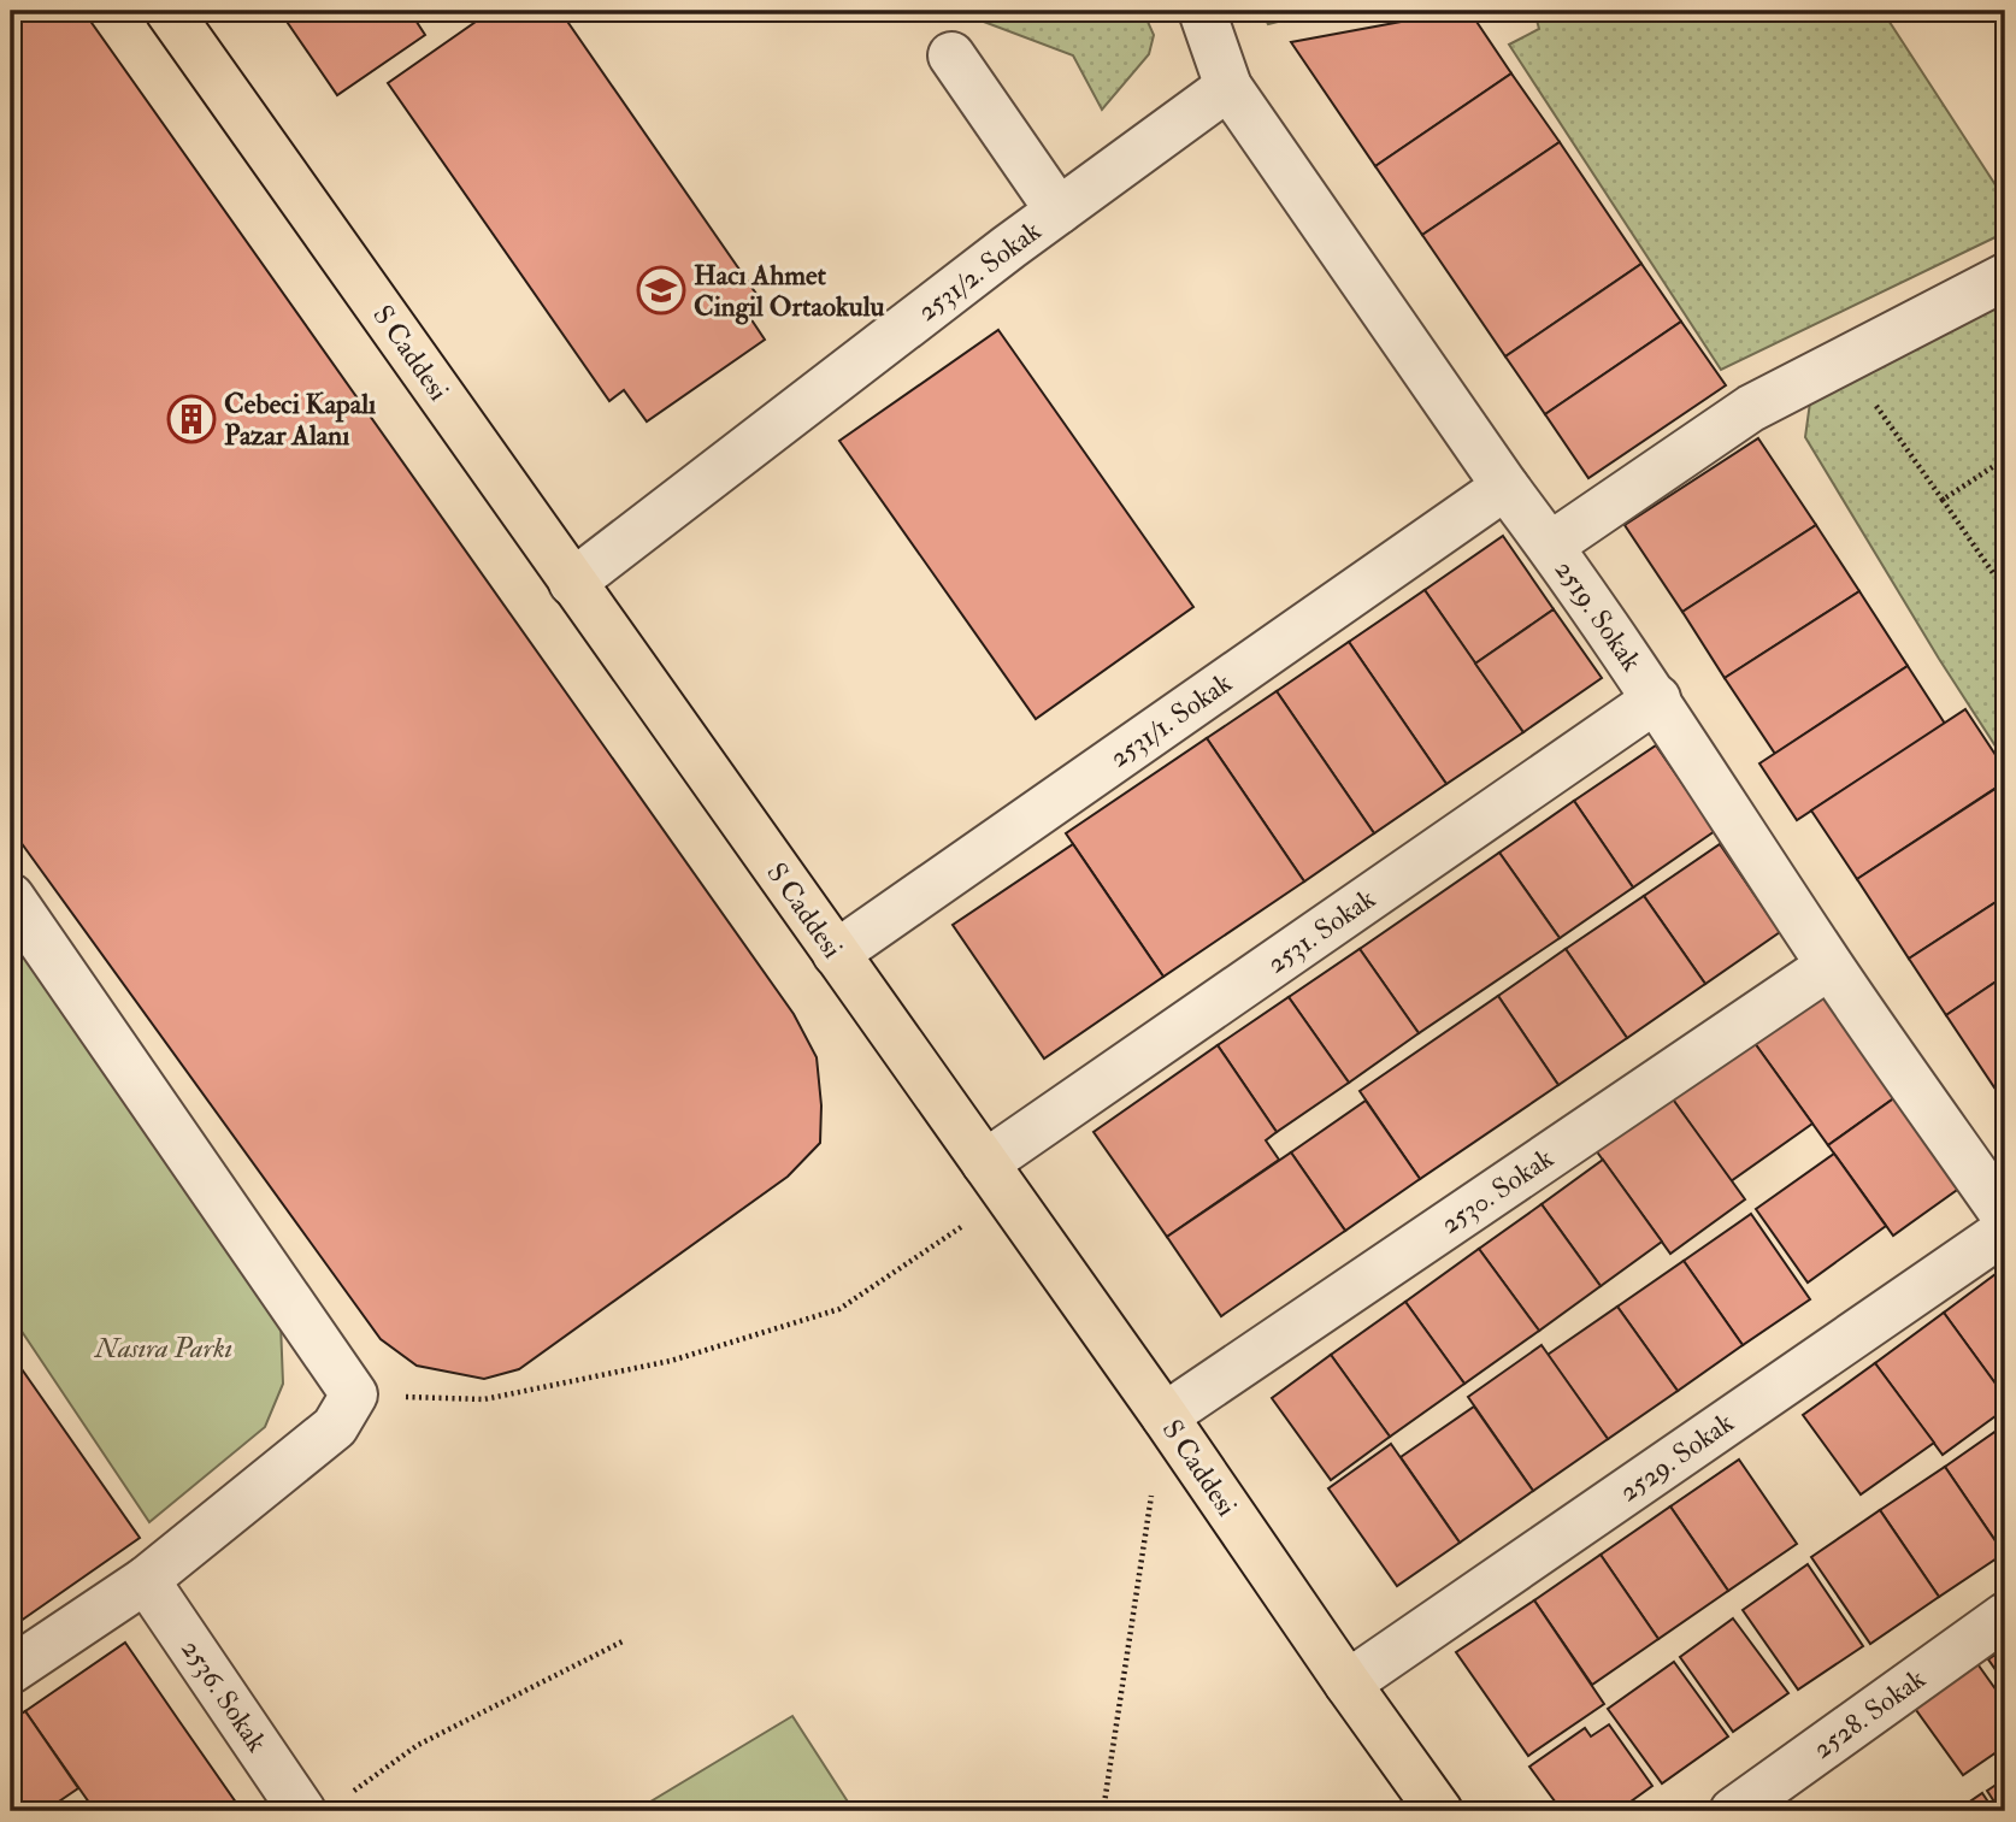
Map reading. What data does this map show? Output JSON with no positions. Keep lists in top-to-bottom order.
{
  "streets": {
    "main road": ["S Caddesi"],
    "street": [
      "2531/2. Sokak",
      "2519. Sokak",
      "2531/1. Sokak",
      "2531. Sokak",
      "2530. Sokak",
      "2529. Sokak",
      "2536. Sokak",
      "2528. Sokak"
    ]
  },
  "crossings": [
    ["2531/2. Sokak", "S Caddesi"],
    ["2531/2. Sokak", "2519. Sokak"],
    ["S Caddesi", "2531/1. Sokak"],
    ["S Caddesi", "2531. Sokak"],
    ["S Caddesi", "2530. Sokak"],
    ["S Caddesi", "2529. Sokak"],
    ["2519. Sokak", "2531/1. Sokak"],
    ["2519. Sokak", "2531. Sokak"],
    ["2519. Sokak", "2530. Sokak"]
  ],
  "parks": ["Nasıra Parkı"],
  "places": {
    "school or university": ["Hacı Ahmet Cingil Ortaokulu"],
    "building": ["Cebeci Kapalı Pazar Alanı"]
  }
}
